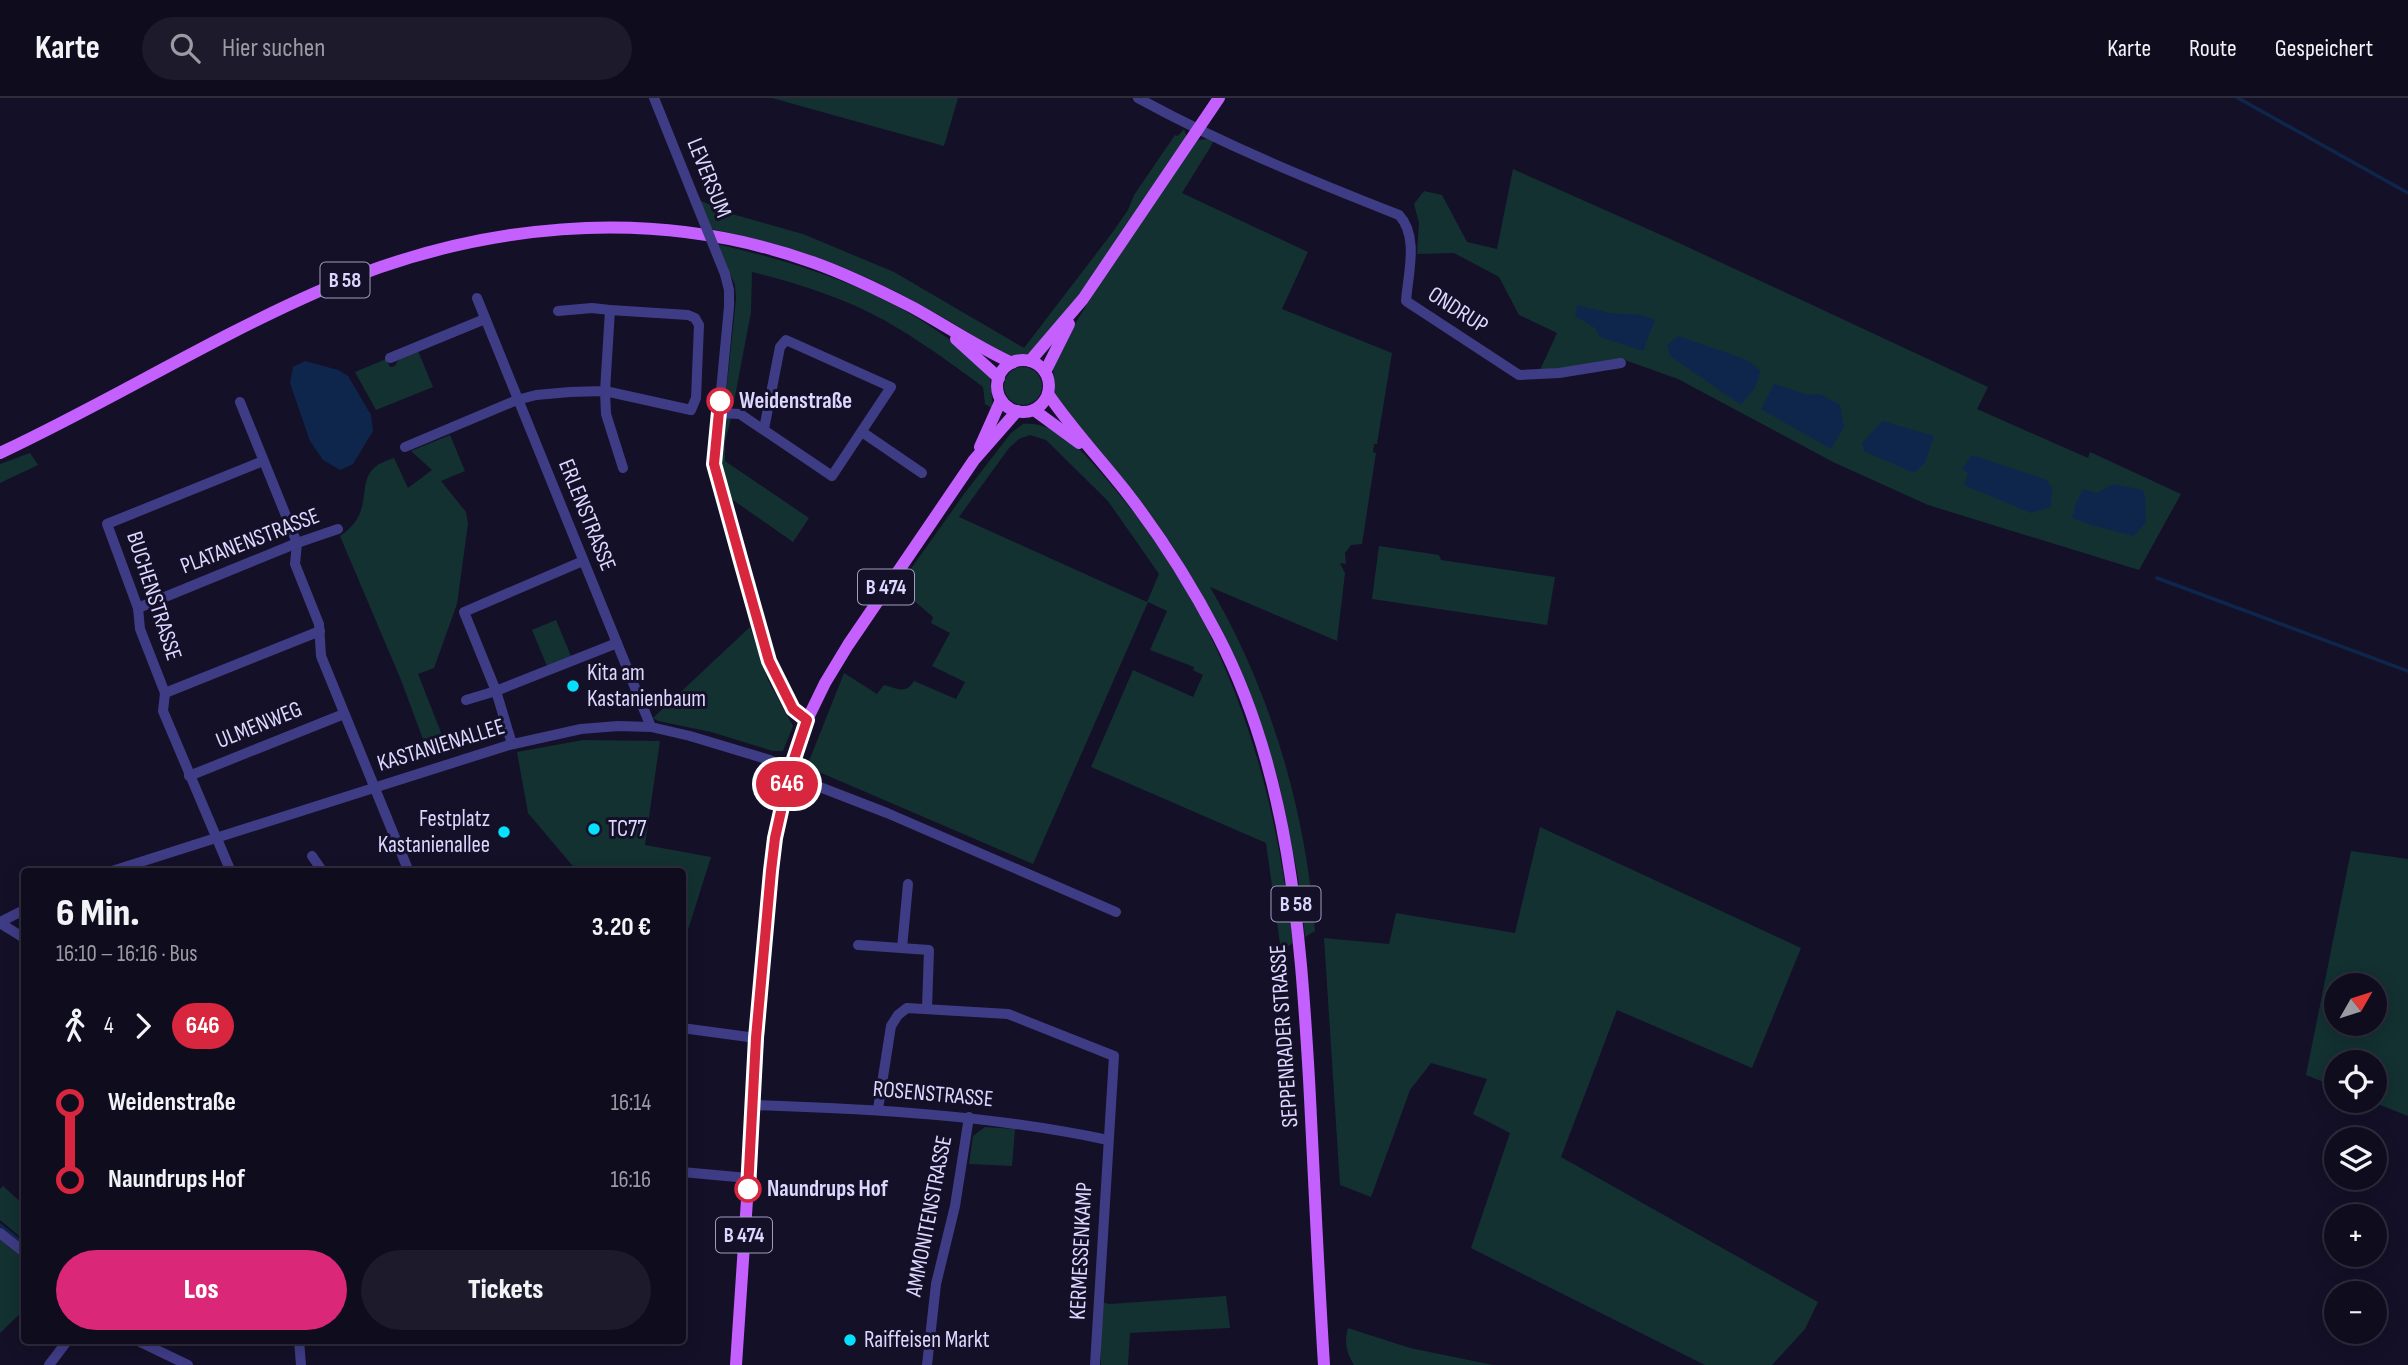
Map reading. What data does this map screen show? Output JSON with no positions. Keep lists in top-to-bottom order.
{
  "streets": {
    "main road": ["B 58", "B 474", "SEPPENRADER STRASSE"],
    "street": [
      "LEVERSUM",
      "ONDRUP",
      "ERLENSTRASSE",
      "PLATANENSTRASSE",
      "BUCHENSTRASSE",
      "ULMENWEG",
      "KASTANIENALLEE",
      "ROSENSTRASSE",
      "AMMONITENSTRASSE",
      "KERMESSENKAMP"
    ]
  },
  "crossings": [
    ["LEVERSUM", "B 474"],
    ["B 58", "B 474"],
    ["B 58", "SEPPENRADER STRASSE"],
    ["ERLENSTRASSE", "KASTANIENALLEE"],
    ["PLATANENSTRASSE", "BUCHENSTRASSE"],
    ["B 474", "KASTANIENALLEE"],
    ["B 474", "SEPPENRADER STRASSE"],
    ["B 474", "ROSENSTRASSE"],
    ["BUCHENSTRASSE", "ULMENWEG"],
    ["BUCHENSTRASSE", "KASTANIENALLEE"],
    ["ROSENSTRASSE", "AMMONITENSTRASSE"],
    ["ROSENSTRASSE", "KERMESSENKAMP"]
  ],
  "places": [
    "Weidenstraße",
    "Kita am Kastanienbaum",
    "TC77",
    "Festplatz Kastanienallee",
    "Naundrups Hof",
    "Raiffeisen Markt"
  ],
  "lines": ["bus line 646"],
  "north": "top right",
  "page": {
    "header": "Karte",
    "search": "Hier suchen",
    "nav": ["Karte", "Route", "Gespeichert"],
    "on_map": "646",
    "heading": ["6 Min.", "16:10 – 16:16 · Bus", "3.20 €"],
    "map_buttons": ["+", "−"],
    "legs": ["4", "646"],
    "list": [
      {
        "name": "Weidenstraße",
        "value": "16:14"
      },
      {
        "name": "Naundrups Hof",
        "value": "16:16"
      }
    ],
    "buttons": ["Los", "Tickets"]
  }
}
